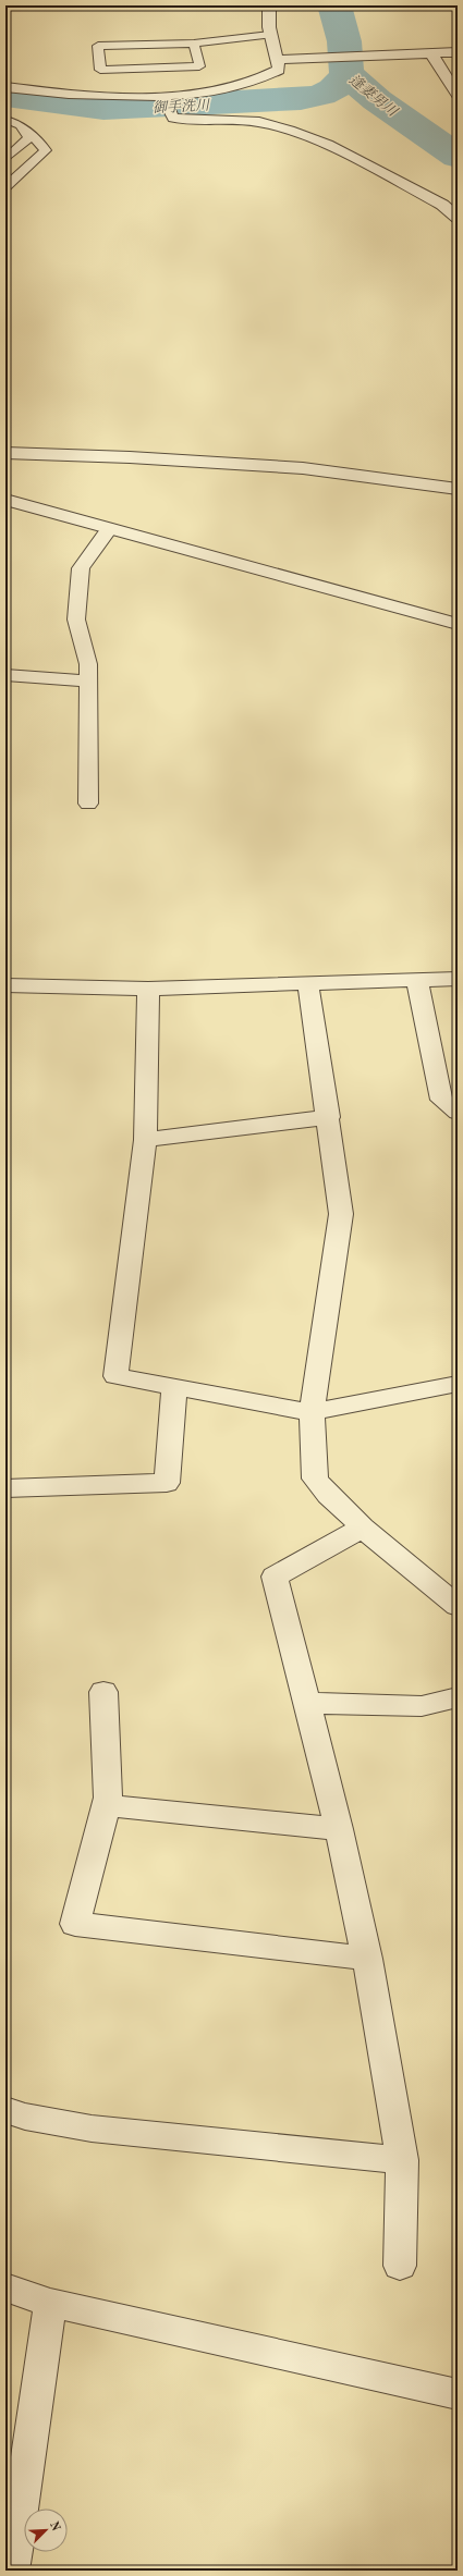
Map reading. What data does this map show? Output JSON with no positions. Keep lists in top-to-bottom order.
{
  "water": ["逢妻男川", "御手洗川"],
  "north": "top right"
}
